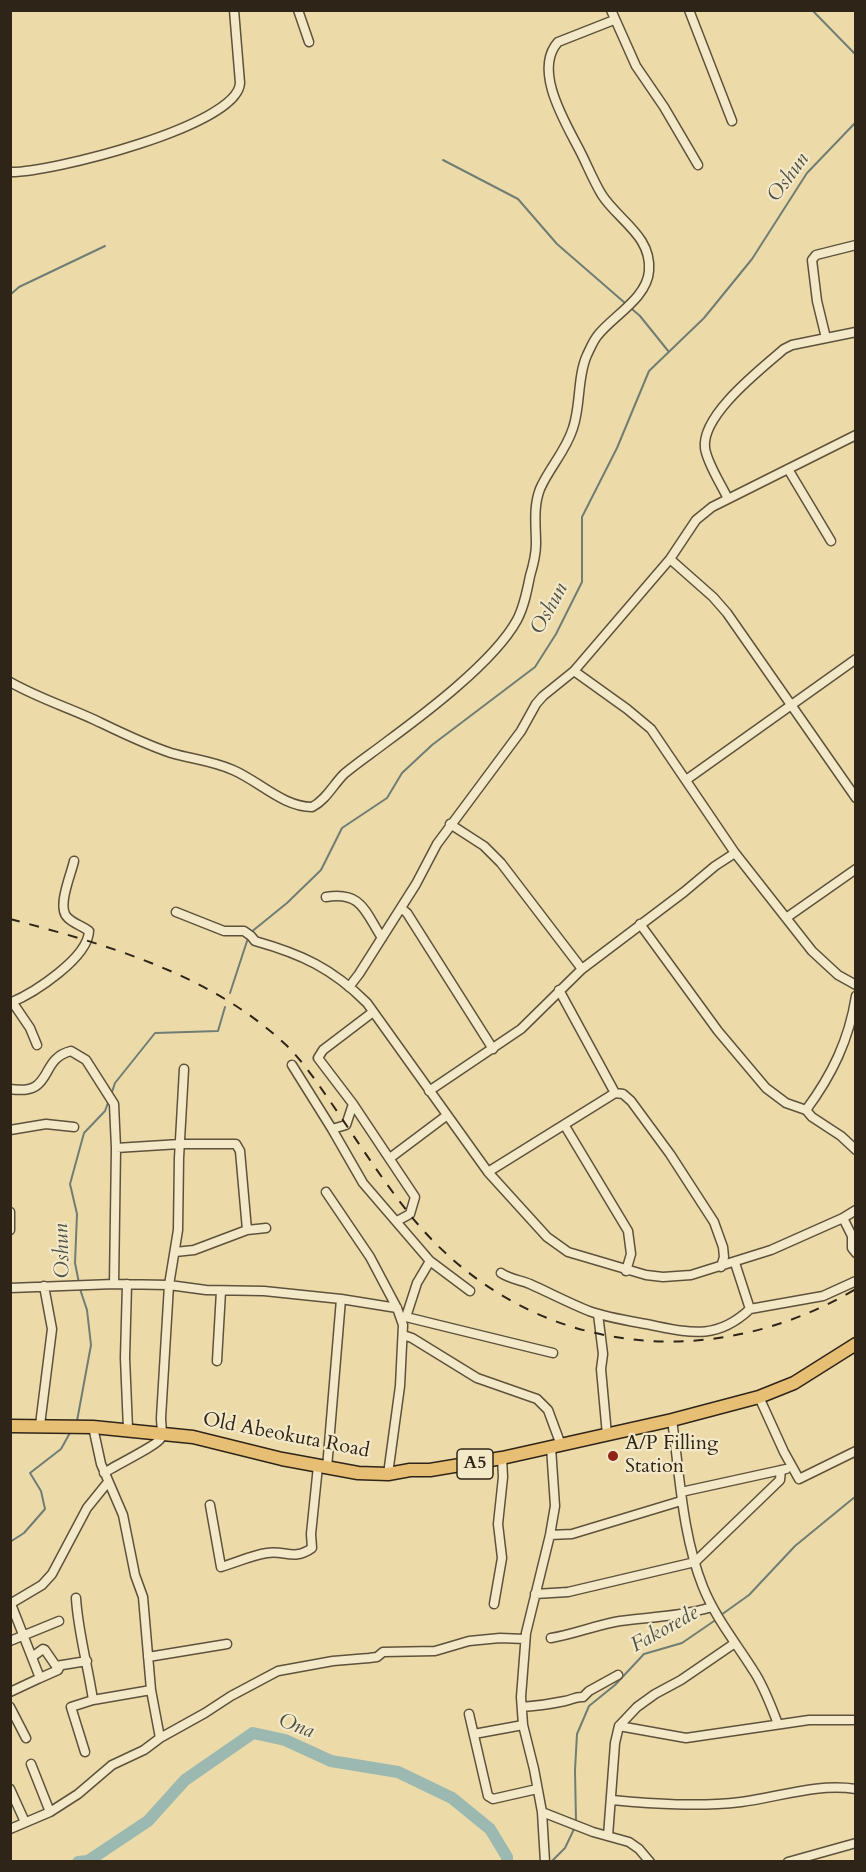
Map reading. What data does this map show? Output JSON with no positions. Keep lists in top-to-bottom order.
{
  "streets": {
    "highway": ["Old Abeokuta Road", "A5"]
  },
  "water": ["Oshun", "Fakorede", "Ona"],
  "places": ["A/P Filling Station"]
}
